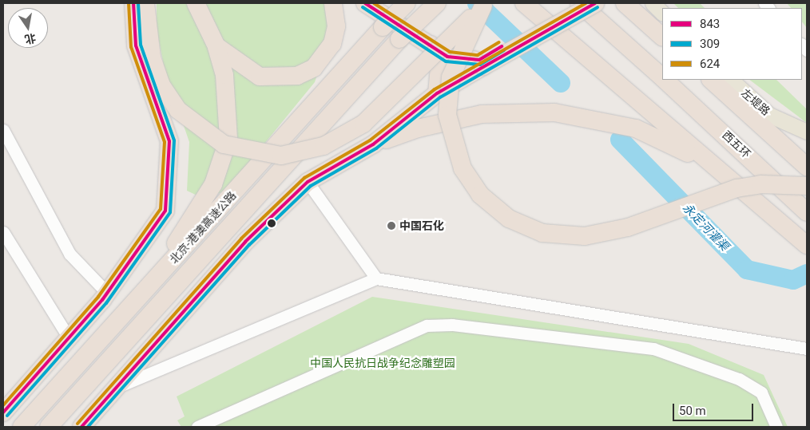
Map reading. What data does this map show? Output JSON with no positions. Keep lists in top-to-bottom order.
{
  "streets": {
    "highway": ["西五环", "北京-港澳高速公路"],
    "main road": ["左堤路"]
  },
  "water": ["永定河灌渠"],
  "parks": ["中国人民抗日战争纪念雕塑园"],
  "places": ["中国石化"],
  "lines": ["transit line 843", "transit line 309", "transit line 624"],
  "legend": ["843", "309", "624"],
  "scale_bar": "50 m",
  "north": "bottom"
}
